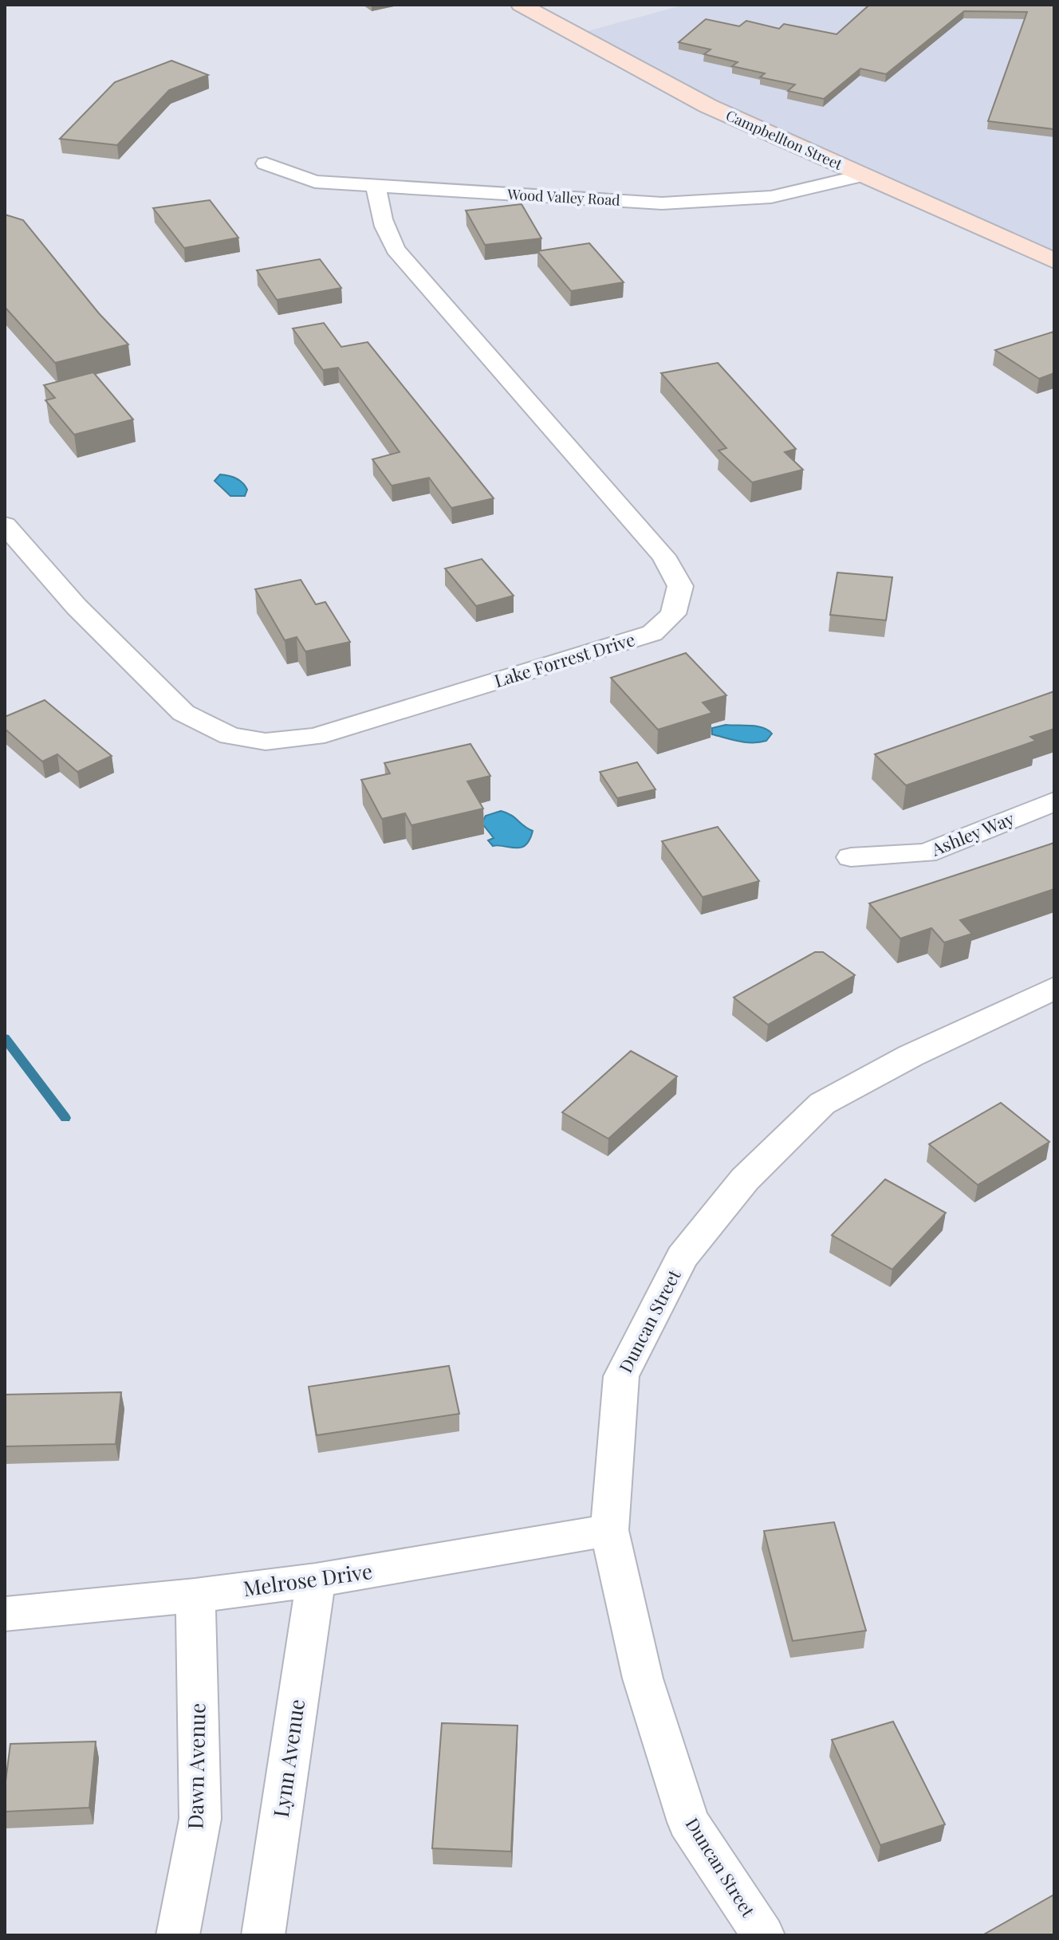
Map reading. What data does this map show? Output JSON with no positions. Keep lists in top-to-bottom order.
{
  "streets": {
    "main road": ["Campbellton Street"],
    "street": [
      "Wood Valley Road",
      "Lake Forrest Drive",
      "Ashley Way",
      "Duncan Street",
      "Melrose Drive",
      "Lynn Avenue",
      "Dawn Avenue"
    ]
  },
  "crossings": [
    ["Campbellton Street", "Wood Valley Road"],
    ["Wood Valley Road", "Lake Forrest Drive"],
    ["Duncan Street", "Melrose Drive"],
    ["Melrose Drive", "Lynn Avenue"],
    ["Melrose Drive", "Dawn Avenue"]
  ]
}
